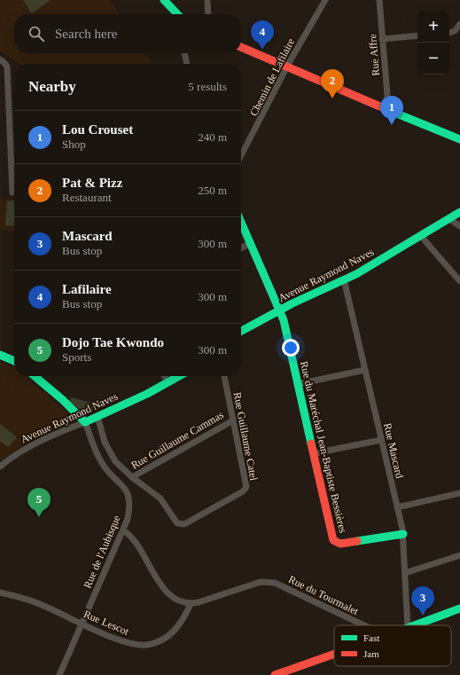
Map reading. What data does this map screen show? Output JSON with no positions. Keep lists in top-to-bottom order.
{
  "streets": {
    "street": [
      "Rue Affre",
      "Chemin de Lafilaire",
      "Avenue Raymond Naves",
      "Rue Guillaume Catel",
      "Rue Guillaume Cammas",
      "Rue du Maréchal Jean-Baptiste Bessières",
      "Rue Mascard",
      "Rue de l'Aubisque",
      "Rue du Tourmalet",
      "Rue Lescot"
    ]
  },
  "crossings": [
    ["Avenue Raymond Naves", "Rue du Maréchal Jean-Baptiste Bessières"],
    ["Avenue Raymond Naves", "Rue Mascard"],
    ["Avenue Raymond Naves", "Rue de l'Aubisque"],
    ["Rue Guillaume Catel", "Rue Guillaume Cammas"],
    ["Rue du Maréchal Jean-Baptiste Bessières", "Rue Mascard"],
    ["Rue de l'Aubisque", "Rue Lescot"],
    ["Rue du Tourmalet", "Rue Lescot"]
  ],
  "legend": ["Fast", "Jam"],
  "page": {
    "map_buttons": ["+", "−"],
    "search": "Search here",
    "pins": [
      "4",
      "2",
      "1",
      "5",
      "3"
    ],
    "heading": ["Nearby", "5 results"],
    "list": [
      {
        "mark": "1",
        "name": "Lou Crouset",
        "note": "Shop",
        "value": "240 m"
      },
      {
        "mark": "2",
        "name": "Pat & Pizz",
        "note": "Restaurant",
        "value": "250 m"
      },
      {
        "mark": "3",
        "name": "Mascard",
        "note": "Bus stop",
        "value": "300 m"
      },
      {
        "mark": "4",
        "name": "Lafilaire",
        "note": "Bus stop",
        "value": "300 m"
      },
      {
        "mark": "5",
        "name": "Dojo Tae Kwondo",
        "note": "Sports",
        "value": "300 m"
      }
    ]
  }
}
